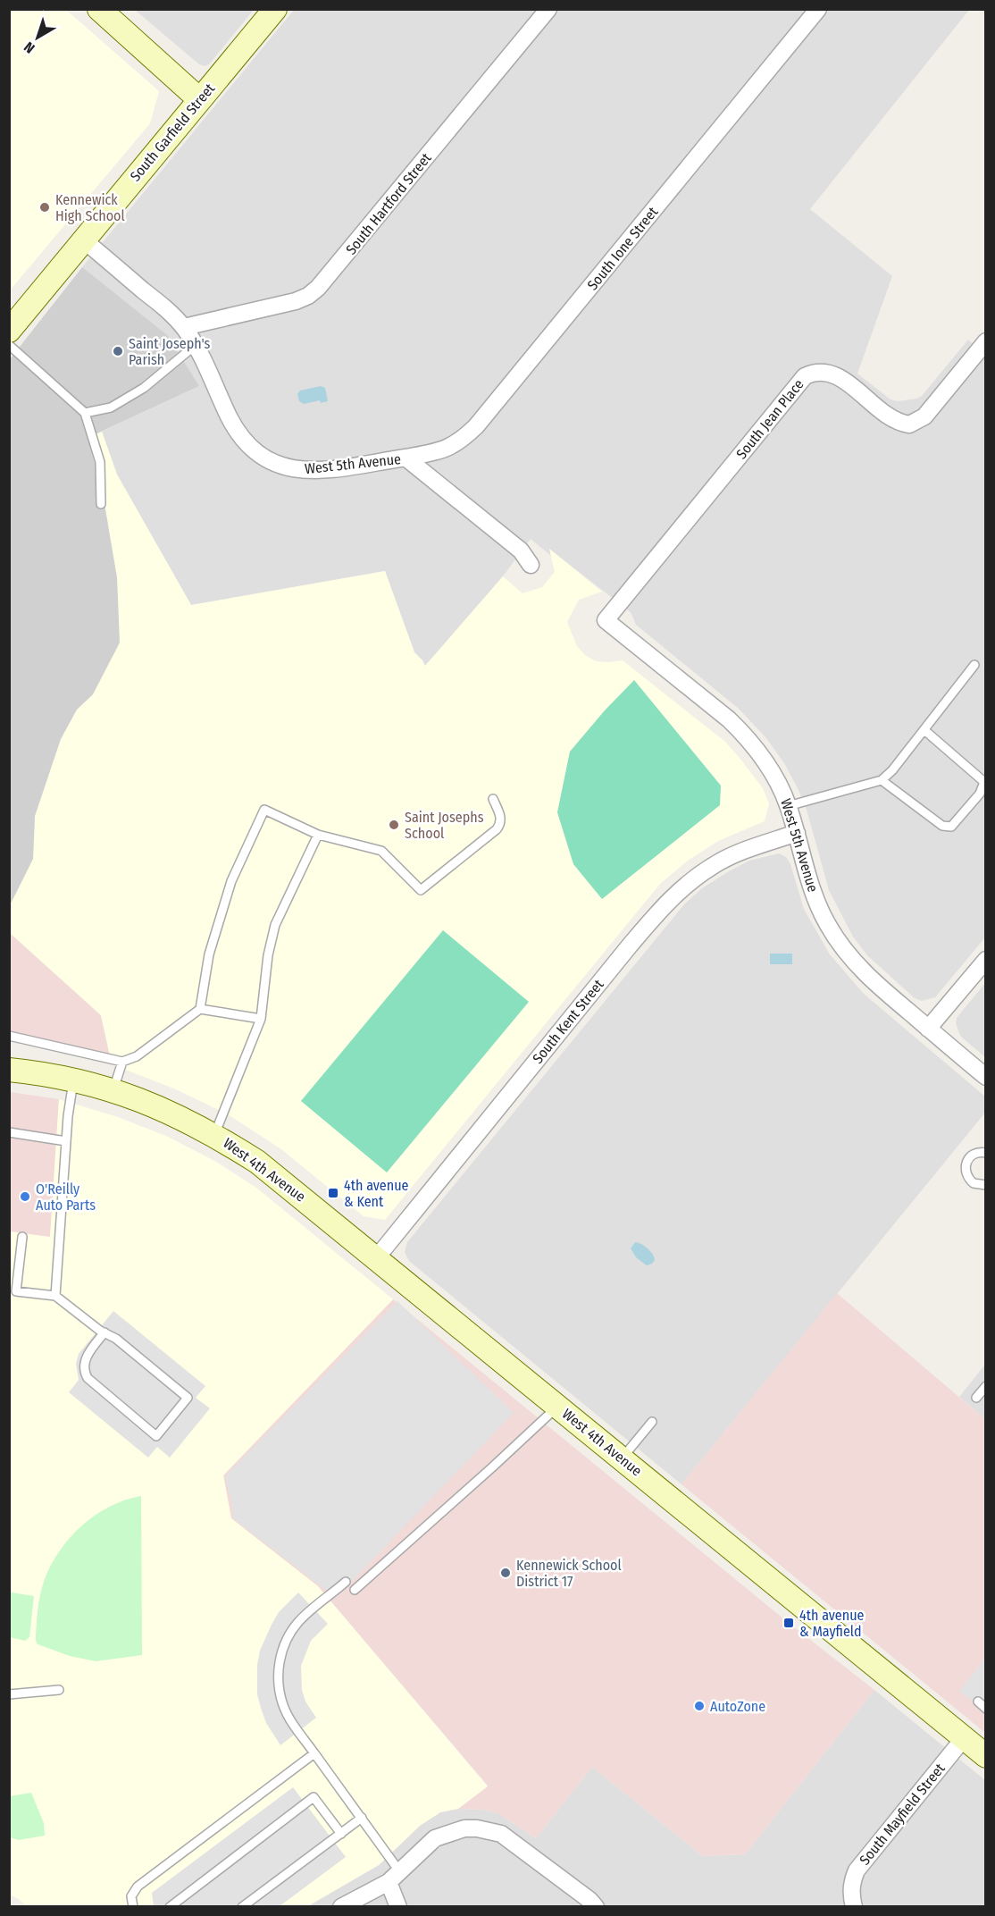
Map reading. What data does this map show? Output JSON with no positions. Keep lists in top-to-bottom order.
{
  "streets": {
    "main road": ["South Garfield Street", "West 4th Avenue"],
    "street": [
      "South Hartford Street",
      "South Ione Street",
      "South Jean Place",
      "West 5th Avenue",
      "South Kent Street",
      "South Mayfield Street"
    ]
  },
  "crossings": [
    ["South Garfield Street", "West 5th Avenue"],
    ["South Hartford Street", "West 5th Avenue"],
    ["South Ione Street", "West 5th Avenue"],
    ["South Jean Place", "West 5th Avenue"],
    ["West 5th Avenue", "South Kent Street"],
    ["South Kent Street", "West 4th Avenue"],
    ["West 4th Avenue", "South Mayfield Street"]
  ],
  "places": {
    "other": [
      "Kennewick High School",
      "Saint Joseph's Parish",
      "Saint Josephs School",
      "O'Reilly Auto Parts",
      "Kennewick School District 17",
      "AutoZone"
    ],
    "transit": ["4th avenue & Kent", "4th avenue & Mayfield"]
  },
  "north": "bottom left"
}
